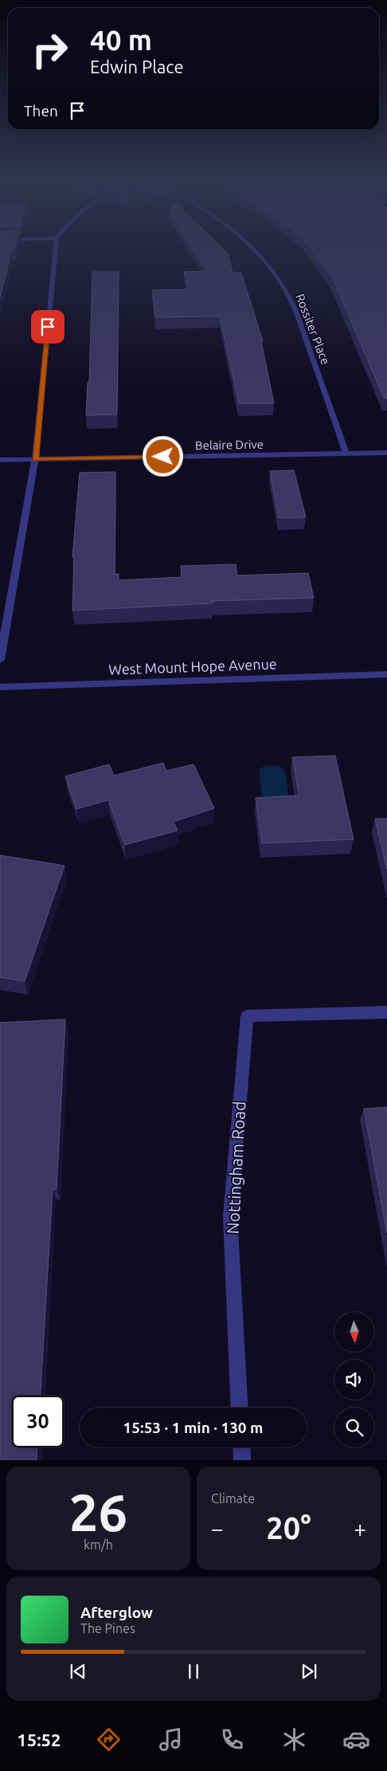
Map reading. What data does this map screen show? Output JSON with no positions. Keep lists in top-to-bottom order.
{
  "streets": {
    "street": [
      "Rossiter Place",
      "Belaire Drive",
      "West Mount Hope Avenue",
      "Nottingham Road"
    ]
  },
  "crossings": [
    ["Rossiter Place", "Belaire Drive"]
  ],
  "north": "bottom",
  "page": {
    "turn": ["40 m", "Edwin Place"],
    "then": "Then",
    "limit": "30",
    "trip": "15:53 · 1 min · 130 m",
    "tile": [
      ["26", "km/h"],
      "Climate"
    ],
    "heat": ["−", "20°", "+"],
    "song": ["Afterglow", "The Pines"],
    "tabs": "15:52"
  }
}
